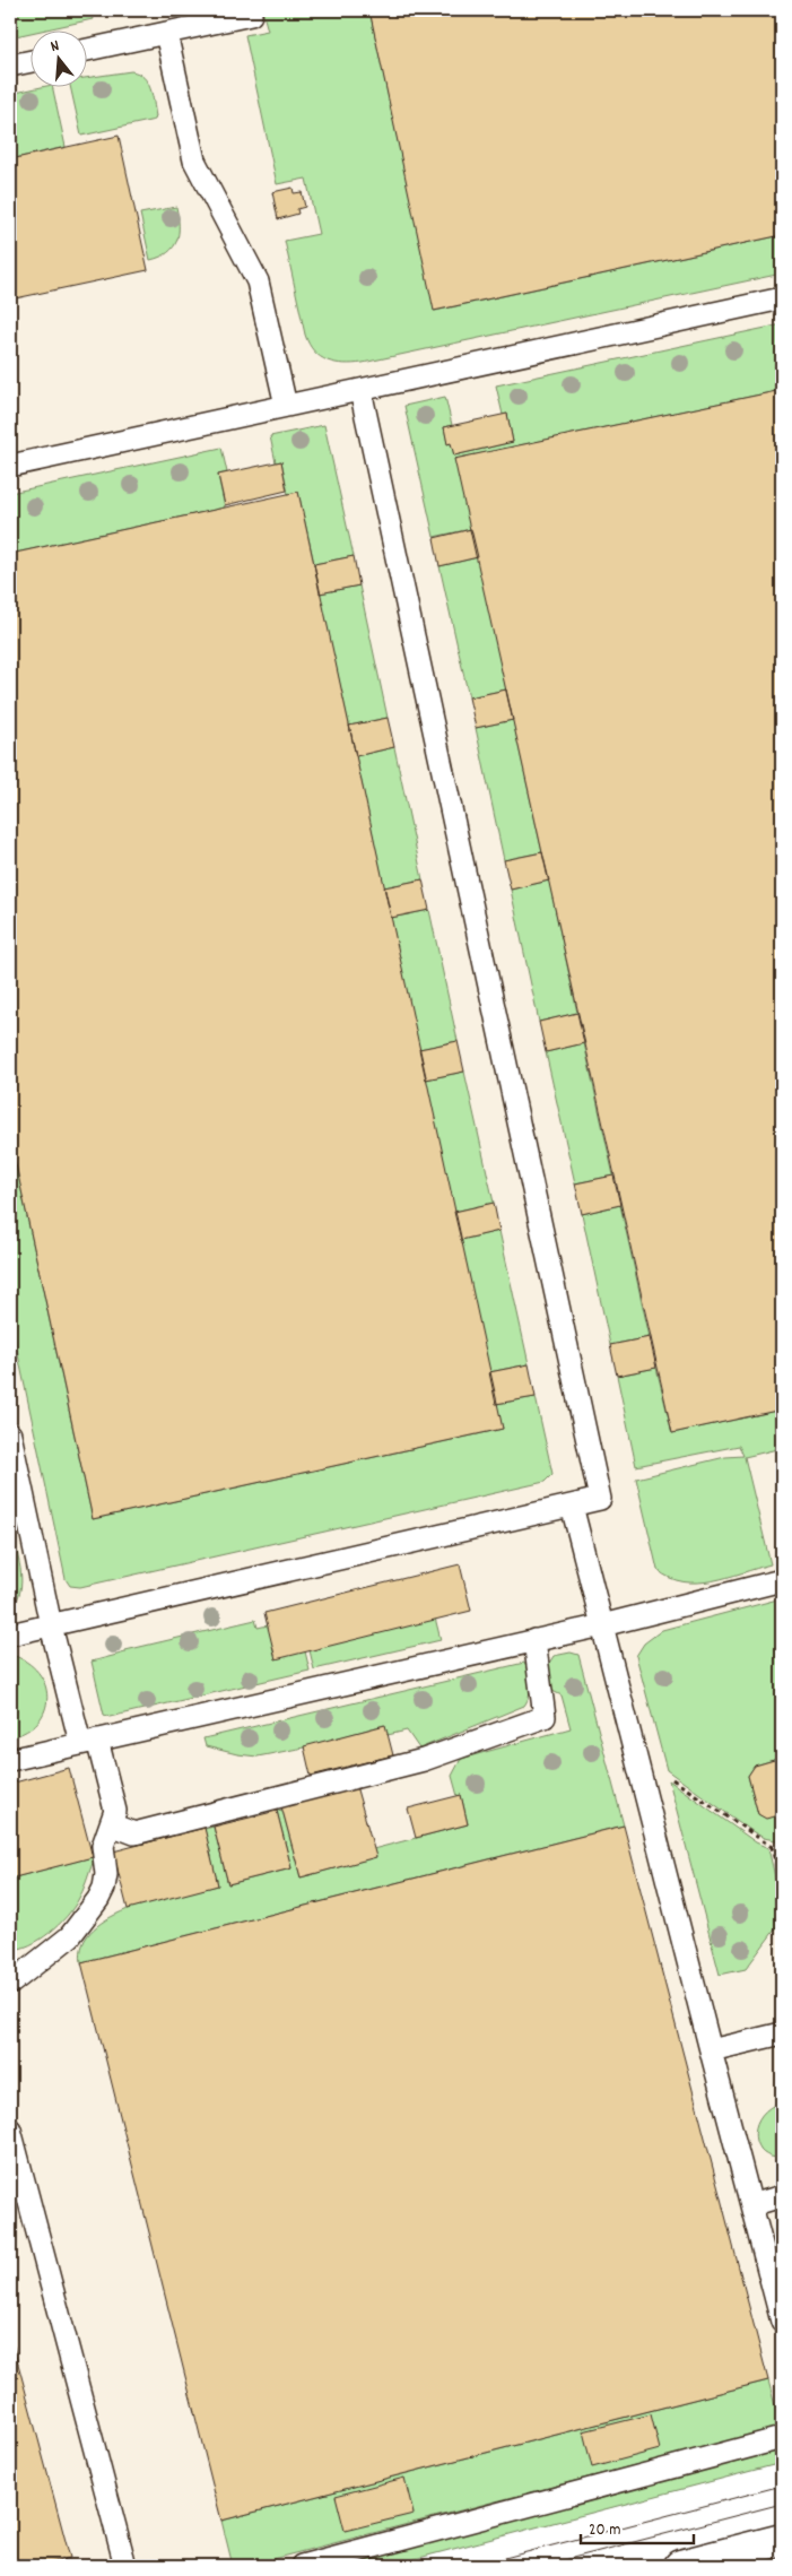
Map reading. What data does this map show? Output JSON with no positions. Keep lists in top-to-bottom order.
{
  "scale_bar": "20 m",
  "north": "top"
}
